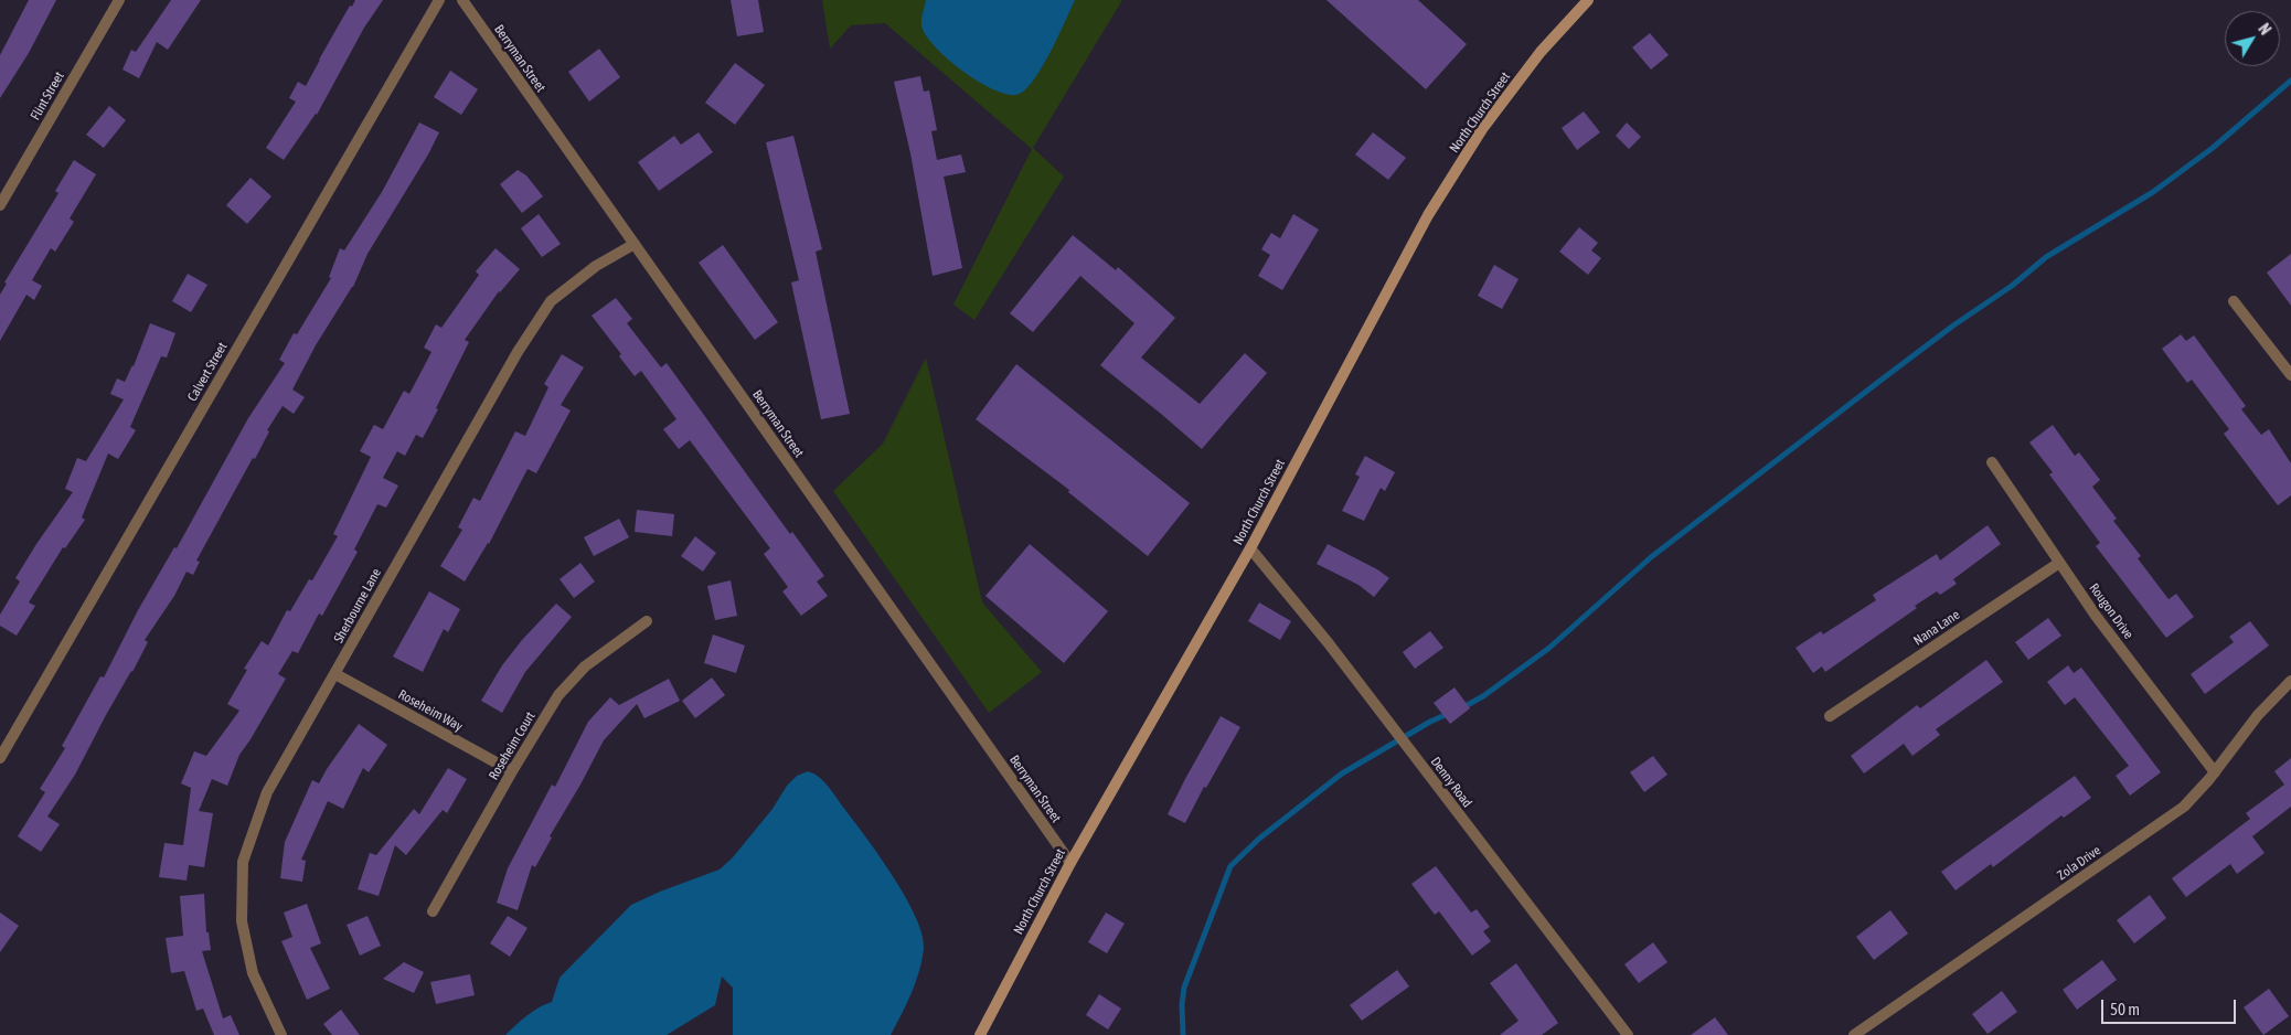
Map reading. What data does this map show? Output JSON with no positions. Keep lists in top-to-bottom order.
{
  "streets": {
    "main road": ["North Church Street"],
    "street": [
      "Berryman Street",
      "Flint Street",
      "Calvert Street",
      "Sherbourne Lane",
      "Rougon Drive",
      "Nana Lane",
      "Roseheim Way",
      "Roseheim Court",
      "Denny Road",
      "Zola Drive"
    ]
  },
  "crossings": [
    ["Berryman Street", "North Church Street"],
    ["Berryman Street", "Sherbourne Lane"],
    ["North Church Street", "Denny Road"],
    ["Sherbourne Lane", "Roseheim Way"],
    ["Rougon Drive", "Nana Lane"],
    ["Rougon Drive", "Zola Drive"],
    ["Roseheim Way", "Roseheim Court"]
  ],
  "scale_bar": "50 m",
  "north": "top right"
}
